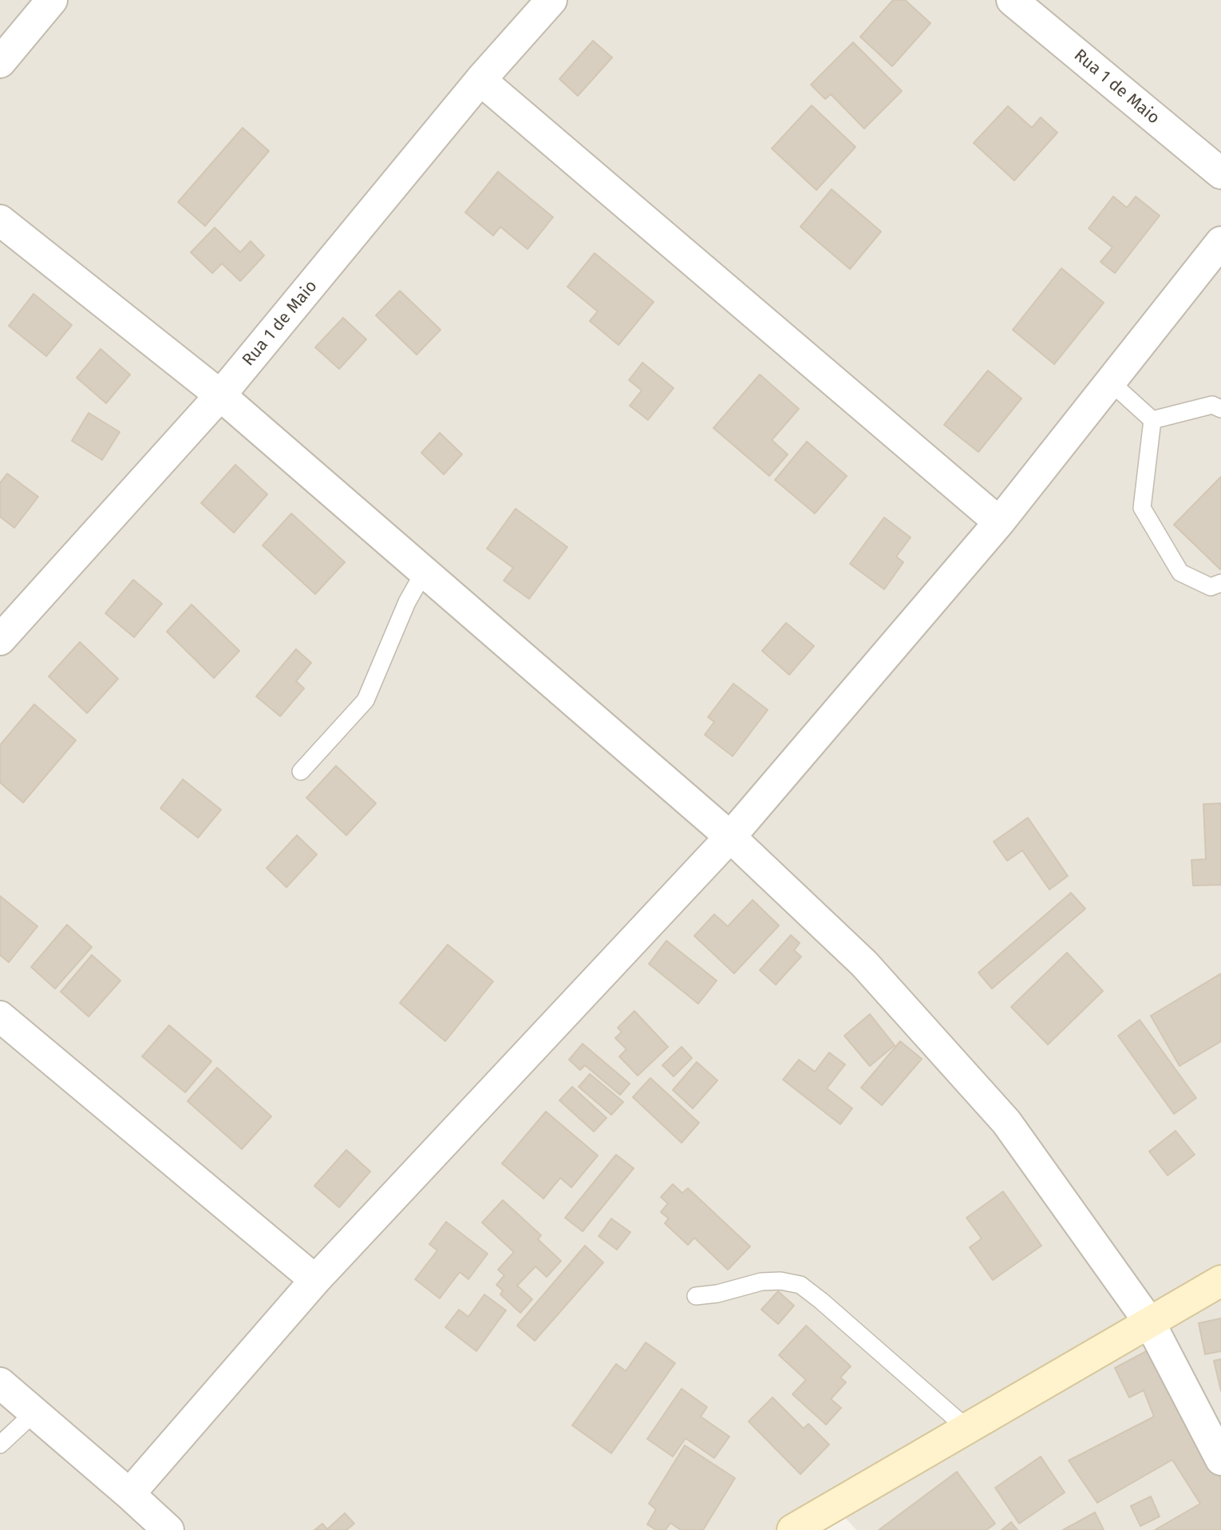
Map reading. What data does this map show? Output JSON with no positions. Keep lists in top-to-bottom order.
{
  "streets": {
    "street": ["Rua 1 de Maio"]
  }
}
